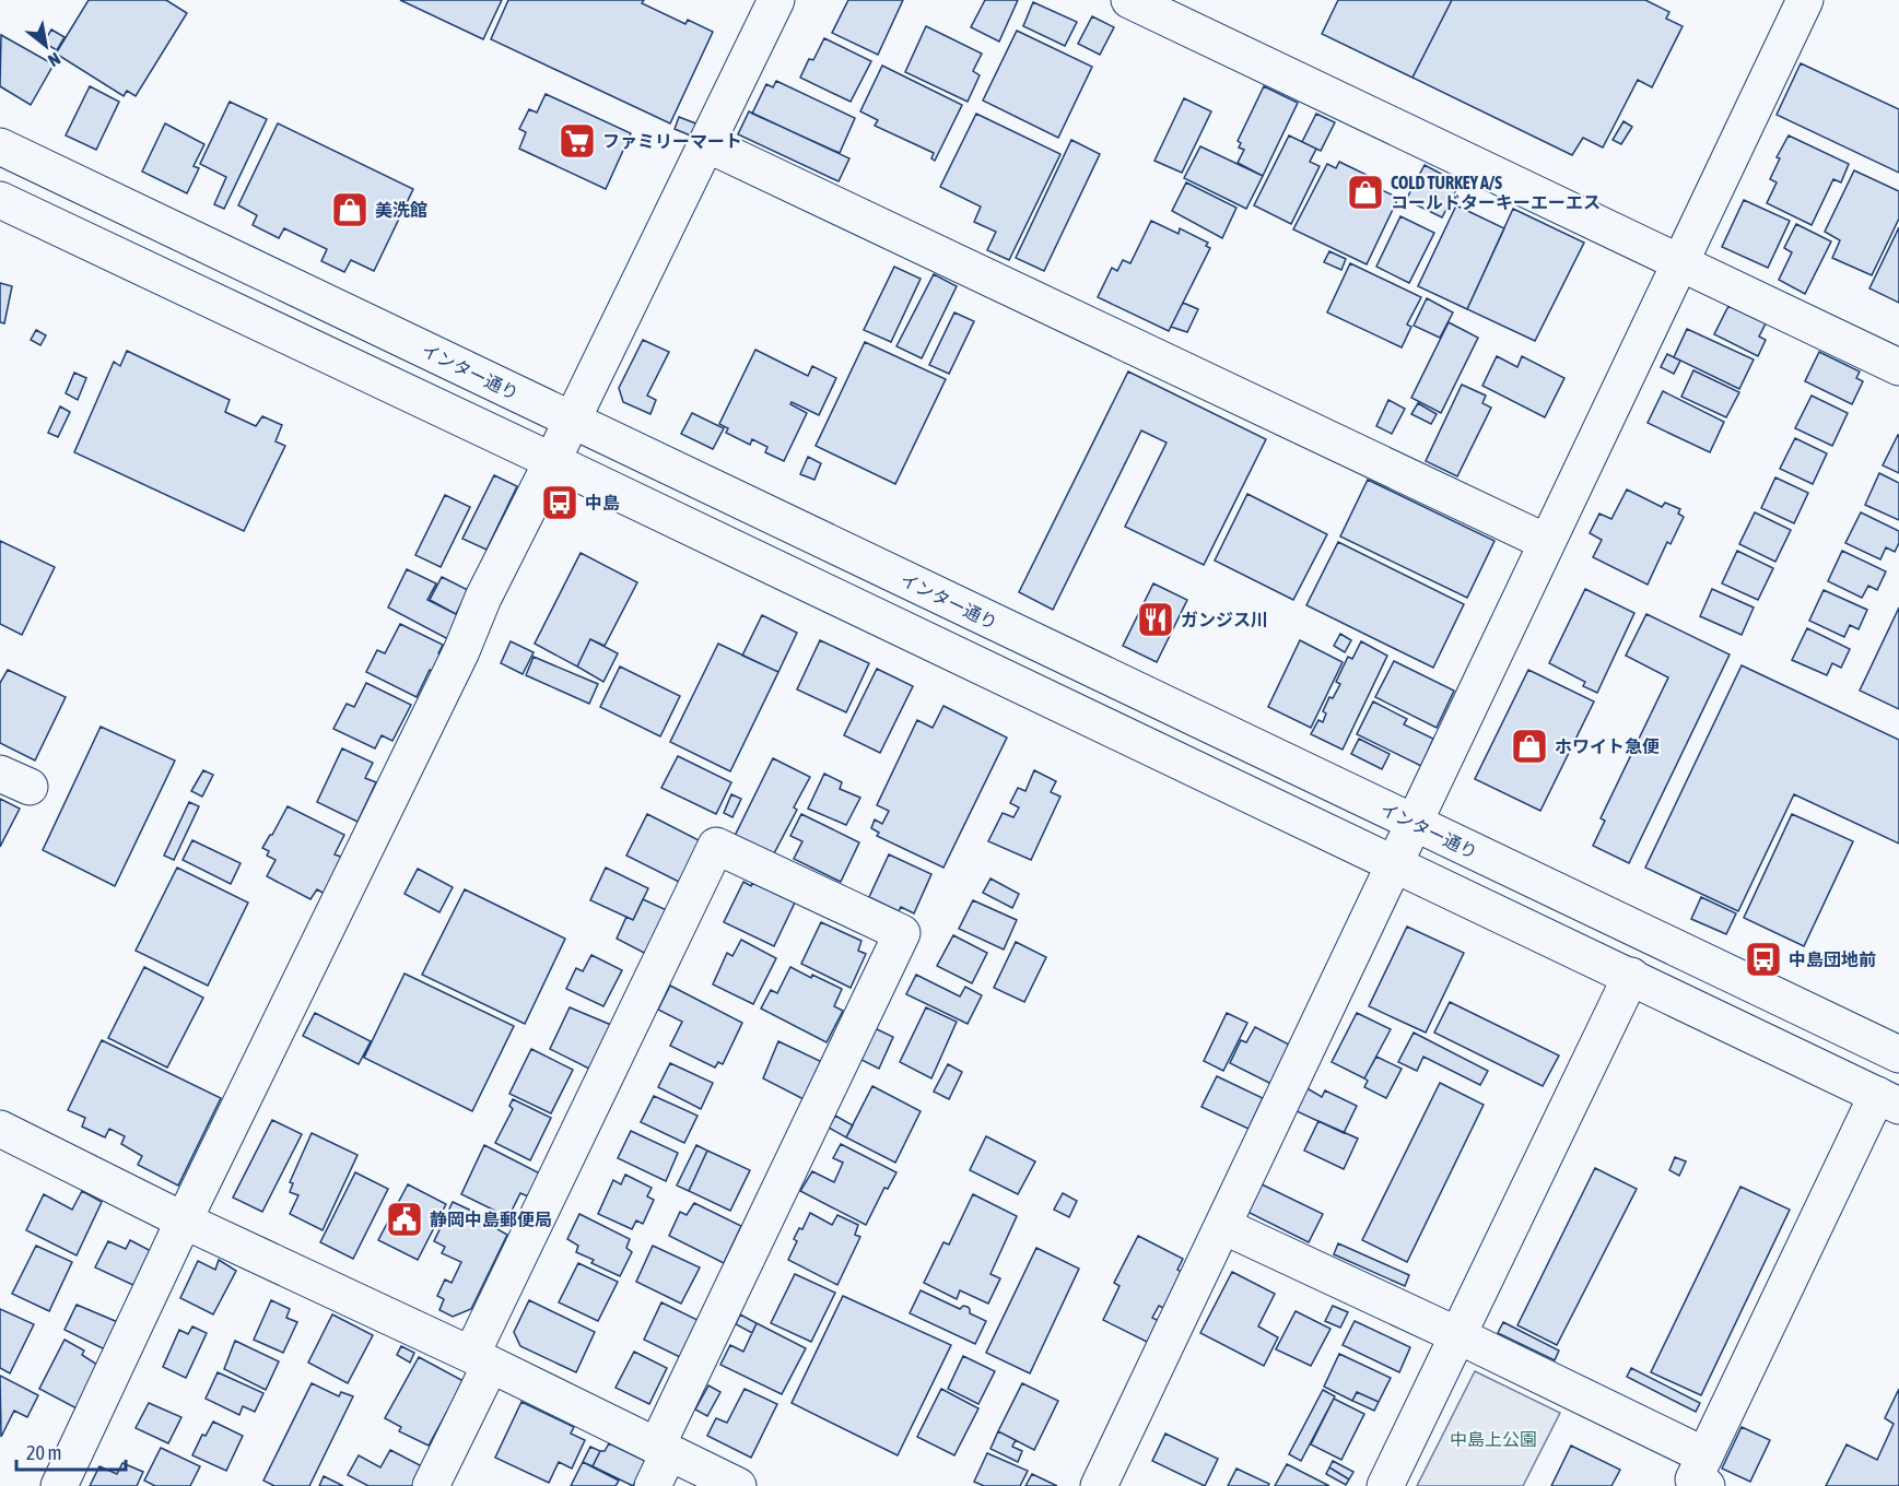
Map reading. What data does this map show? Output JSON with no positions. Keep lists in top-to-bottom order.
{
  "streets": {
    "street": ["インター通り"]
  },
  "parks": ["中島上公園"],
  "places": {
    "supermarket": ["ファミリーマート"],
    "shop": ["COLD TURKEY A/S コールドターキーエーエス", "美洗館", "ホワイト急便"],
    "bus stop": ["中島", "中島団地前"],
    "restaurant": ["ガンジス川"],
    "public building": ["静岡中島郵便局"]
  },
  "scale_bar": "20 m",
  "north": "bottom right"
}
